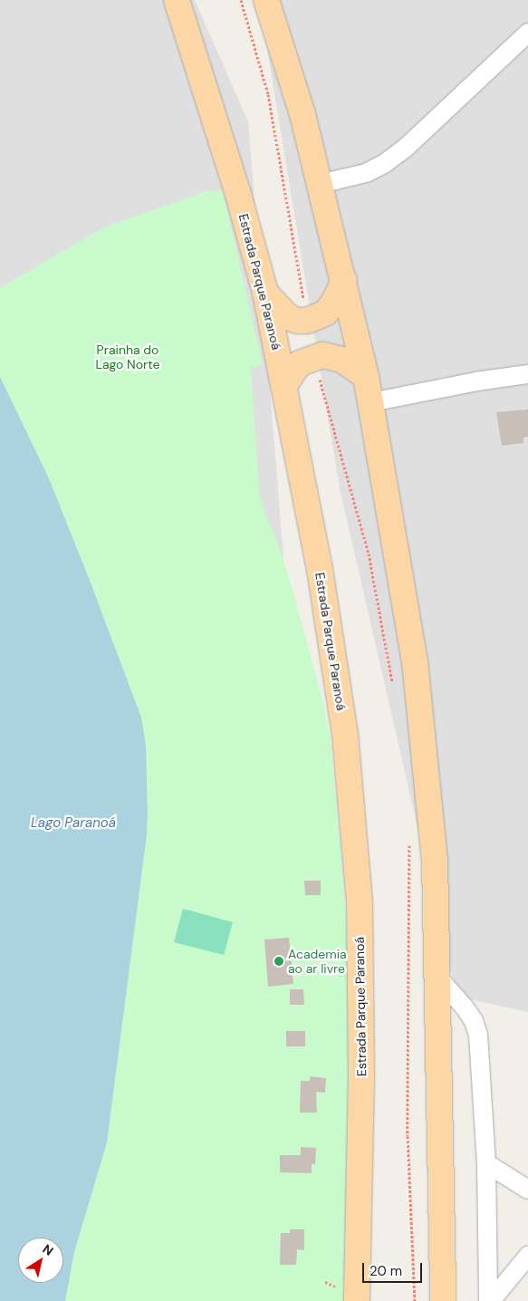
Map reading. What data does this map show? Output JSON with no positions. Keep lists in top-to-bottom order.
{
  "streets": {
    "main road": ["Estrada Parque Paranoá"]
  },
  "water": ["Lago Paranoá"],
  "parks": ["Prainha do Lago Norte"],
  "places": ["Academia ao ar livre"],
  "scale_bar": "20 m",
  "north": "top right"
}
